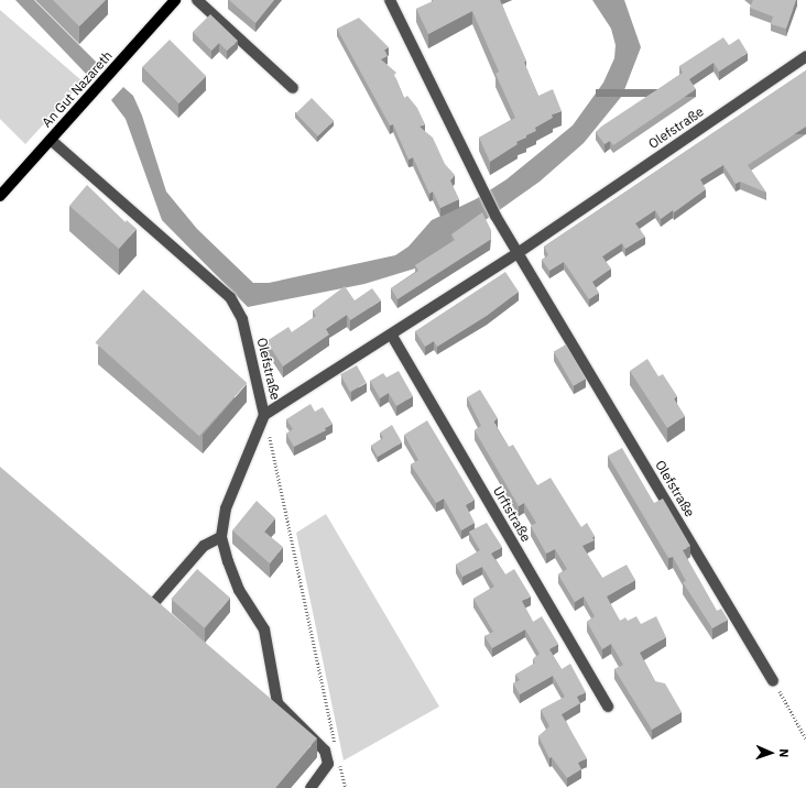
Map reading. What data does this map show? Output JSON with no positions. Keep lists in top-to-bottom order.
{
  "streets": {
    "main road": ["An Gut Nazareth"],
    "street": ["Olefstraße", "Urftstraße"]
  },
  "crossings": [
    ["An Gut Nazareth", "Olefstraße"],
    ["Olefstraße", "Urftstraße"]
  ],
  "north": "right"
}
